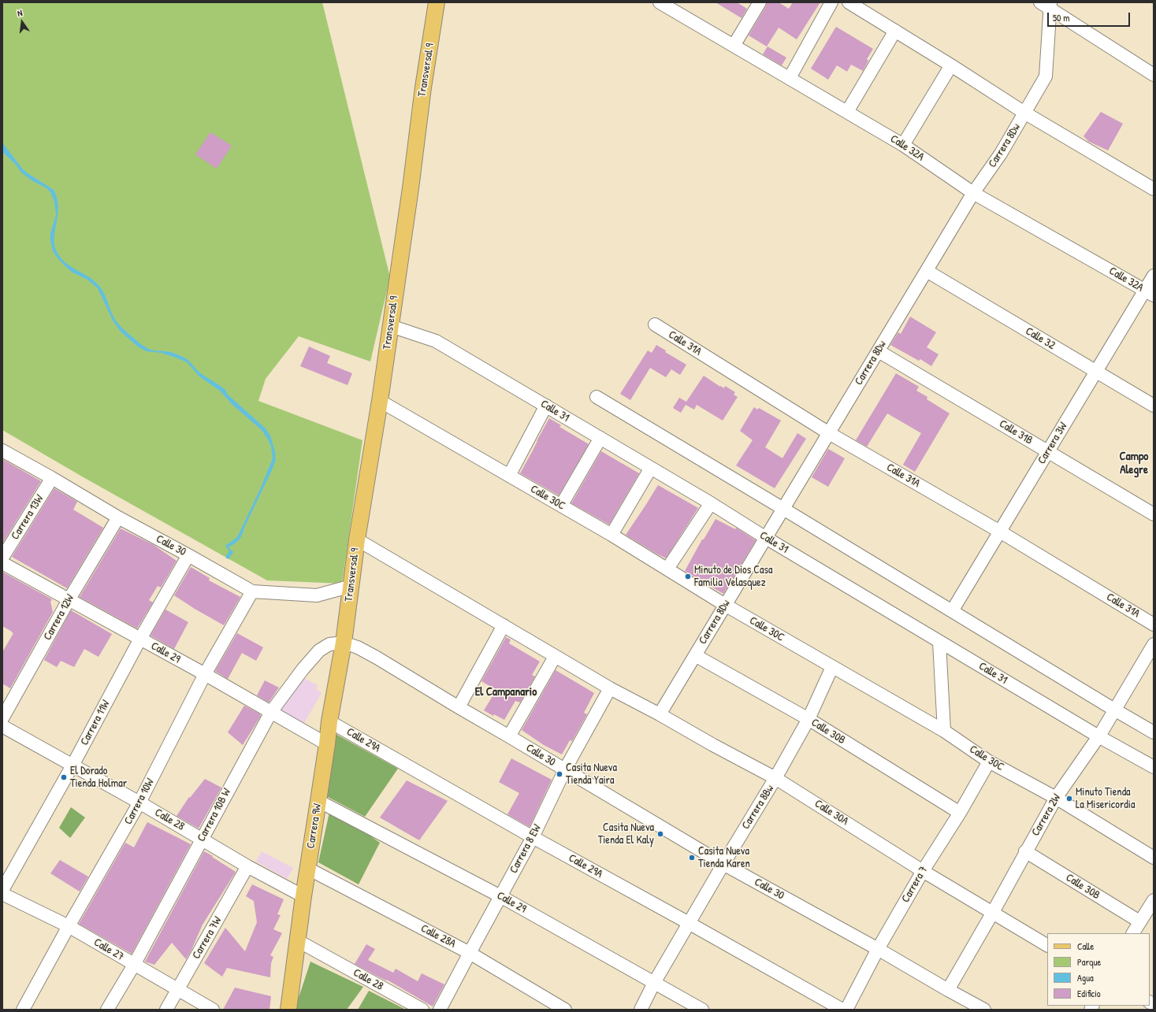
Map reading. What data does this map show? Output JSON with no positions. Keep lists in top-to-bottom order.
{
  "streets": {
    "main road": ["Transversal 9", "Carrera 9W"],
    "street": [
      "Carrera 8Dw",
      "Calle 32A",
      "Calle 32",
      "Calle 31A",
      "Calle 31",
      "Calle 31B",
      "Carrera 3W",
      "Calle 30C",
      "Carrera 13W",
      "Calle 30",
      "Carrera 12W",
      "Calle 29",
      "Carrera 11W",
      "Calle 30B",
      "Calle 29A",
      "Carrera 10W",
      "Carrera 8Bw",
      "Calle 30A",
      "Carrera 10B W",
      "Carrera 2W",
      "Calle 28",
      "Carrera 8 EW",
      "Carrera 7",
      "Calle 28A",
      "Carrera 7W",
      "Calle 27"
    ]
  },
  "crossings": [
    ["Transversal 9", "Calle 31"],
    ["Transversal 9", "Calle 30C"],
    ["Transversal 9", "Calle 30"],
    ["Transversal 9", "Calle 30A"],
    ["Transversal 9", "Carrera 10B W"],
    ["Transversal 9", "Carrera 9W"],
    ["Carrera 8Dw", "Calle 32A"],
    ["Carrera 8Dw", "Calle 32"],
    ["Carrera 8Dw", "Calle 31A"],
    ["Carrera 8Dw", "Calle 31"],
    ["Carrera 8Dw", "Calle 31B"],
    ["Carrera 8Dw", "Calle 30C"],
    ["Carrera 8Dw", "Calle 30B"],
    ["Carrera 8Dw", "Calle 30A"],
    ["Calle 32A", "Carrera 3W"],
    ["Calle 32", "Carrera 3W"],
    ["Calle 31A", "Carrera 3W"],
    ["Calle 31", "Carrera 2W"],
    ["Calle 31B", "Carrera 3W"],
    ["Calle 30C", "Carrera 8Bw"],
    ["Calle 30C", "Carrera 2W"],
    ["Calle 30C", "Carrera 7"],
    ["Carrera 13W", "Calle 30"],
    ["Calle 30", "Carrera 12W"],
    ["Calle 30", "Carrera 11W"],
    ["Calle 30", "Carrera 10W"],
    ["Calle 30", "Carrera 8Bw"],
    ["Calle 30", "Carrera 10B W"],
    ["Calle 30", "Carrera 2W"],
    ["Calle 30", "Carrera 9W"],
    ["Calle 30", "Carrera 8 EW"],
    ["Calle 30", "Carrera 7"],
    ["Carrera 12W", "Calle 29"],
    ["Calle 29", "Carrera 11W"],
    ["Calle 29", "Carrera 10W"],
    ["Calle 29", "Carrera 8Bw"],
    ["Calle 29", "Carrera 10B W"],
    ["Calle 29", "Carrera 9W"],
    ["Calle 29", "Carrera 8 EW"],
    ["Carrera 11W", "Calle 28"],
    ["Calle 30B", "Carrera 8Bw"],
    ["Calle 30B", "Carrera 2W"],
    ["Calle 30B", "Carrera 7"],
    ["Calle 29A", "Carrera 8Bw"],
    ["Calle 29A", "Carrera 9W"],
    ["Calle 29A", "Carrera 8 EW"],
    ["Carrera 10W", "Calle 28"],
    ["Carrera 10W", "Calle 27"],
    ["Carrera 8Bw", "Calle 30A"],
    ["Calle 30A", "Carrera 2W"],
    ["Calle 30A", "Carrera 8 EW"],
    ["Calle 30A", "Carrera 7"],
    ["Carrera 10B W", "Calle 28"],
    ["Carrera 10B W", "Carrera 9W"],
    ["Carrera 10B W", "Calle 27"],
    ["Calle 28", "Carrera 9W"],
    ["Calle 28", "Carrera 7W"],
    ["Carrera 9W", "Calle 28A"],
    ["Carrera 8 EW", "Calle 28A"],
    ["Carrera 7W", "Calle 27"]
  ],
  "districts": ["Campo Alegre", "El Campanario"],
  "places": [
    "Minuto de Dios Casa Familia Velasquez",
    "Casita Nueva Tienda Yaira",
    "El Dorado Tienda Holmar",
    "Minuto Tienda La Misericordia",
    "Casita Nueva Tienda El Kaly",
    "Casita Nueva Tienda Karen"
  ],
  "legend": [
    "Calle",
    "Parque",
    "Agua",
    "Edificio"
  ],
  "scale_bar": "50 m",
  "north": "top"
}
